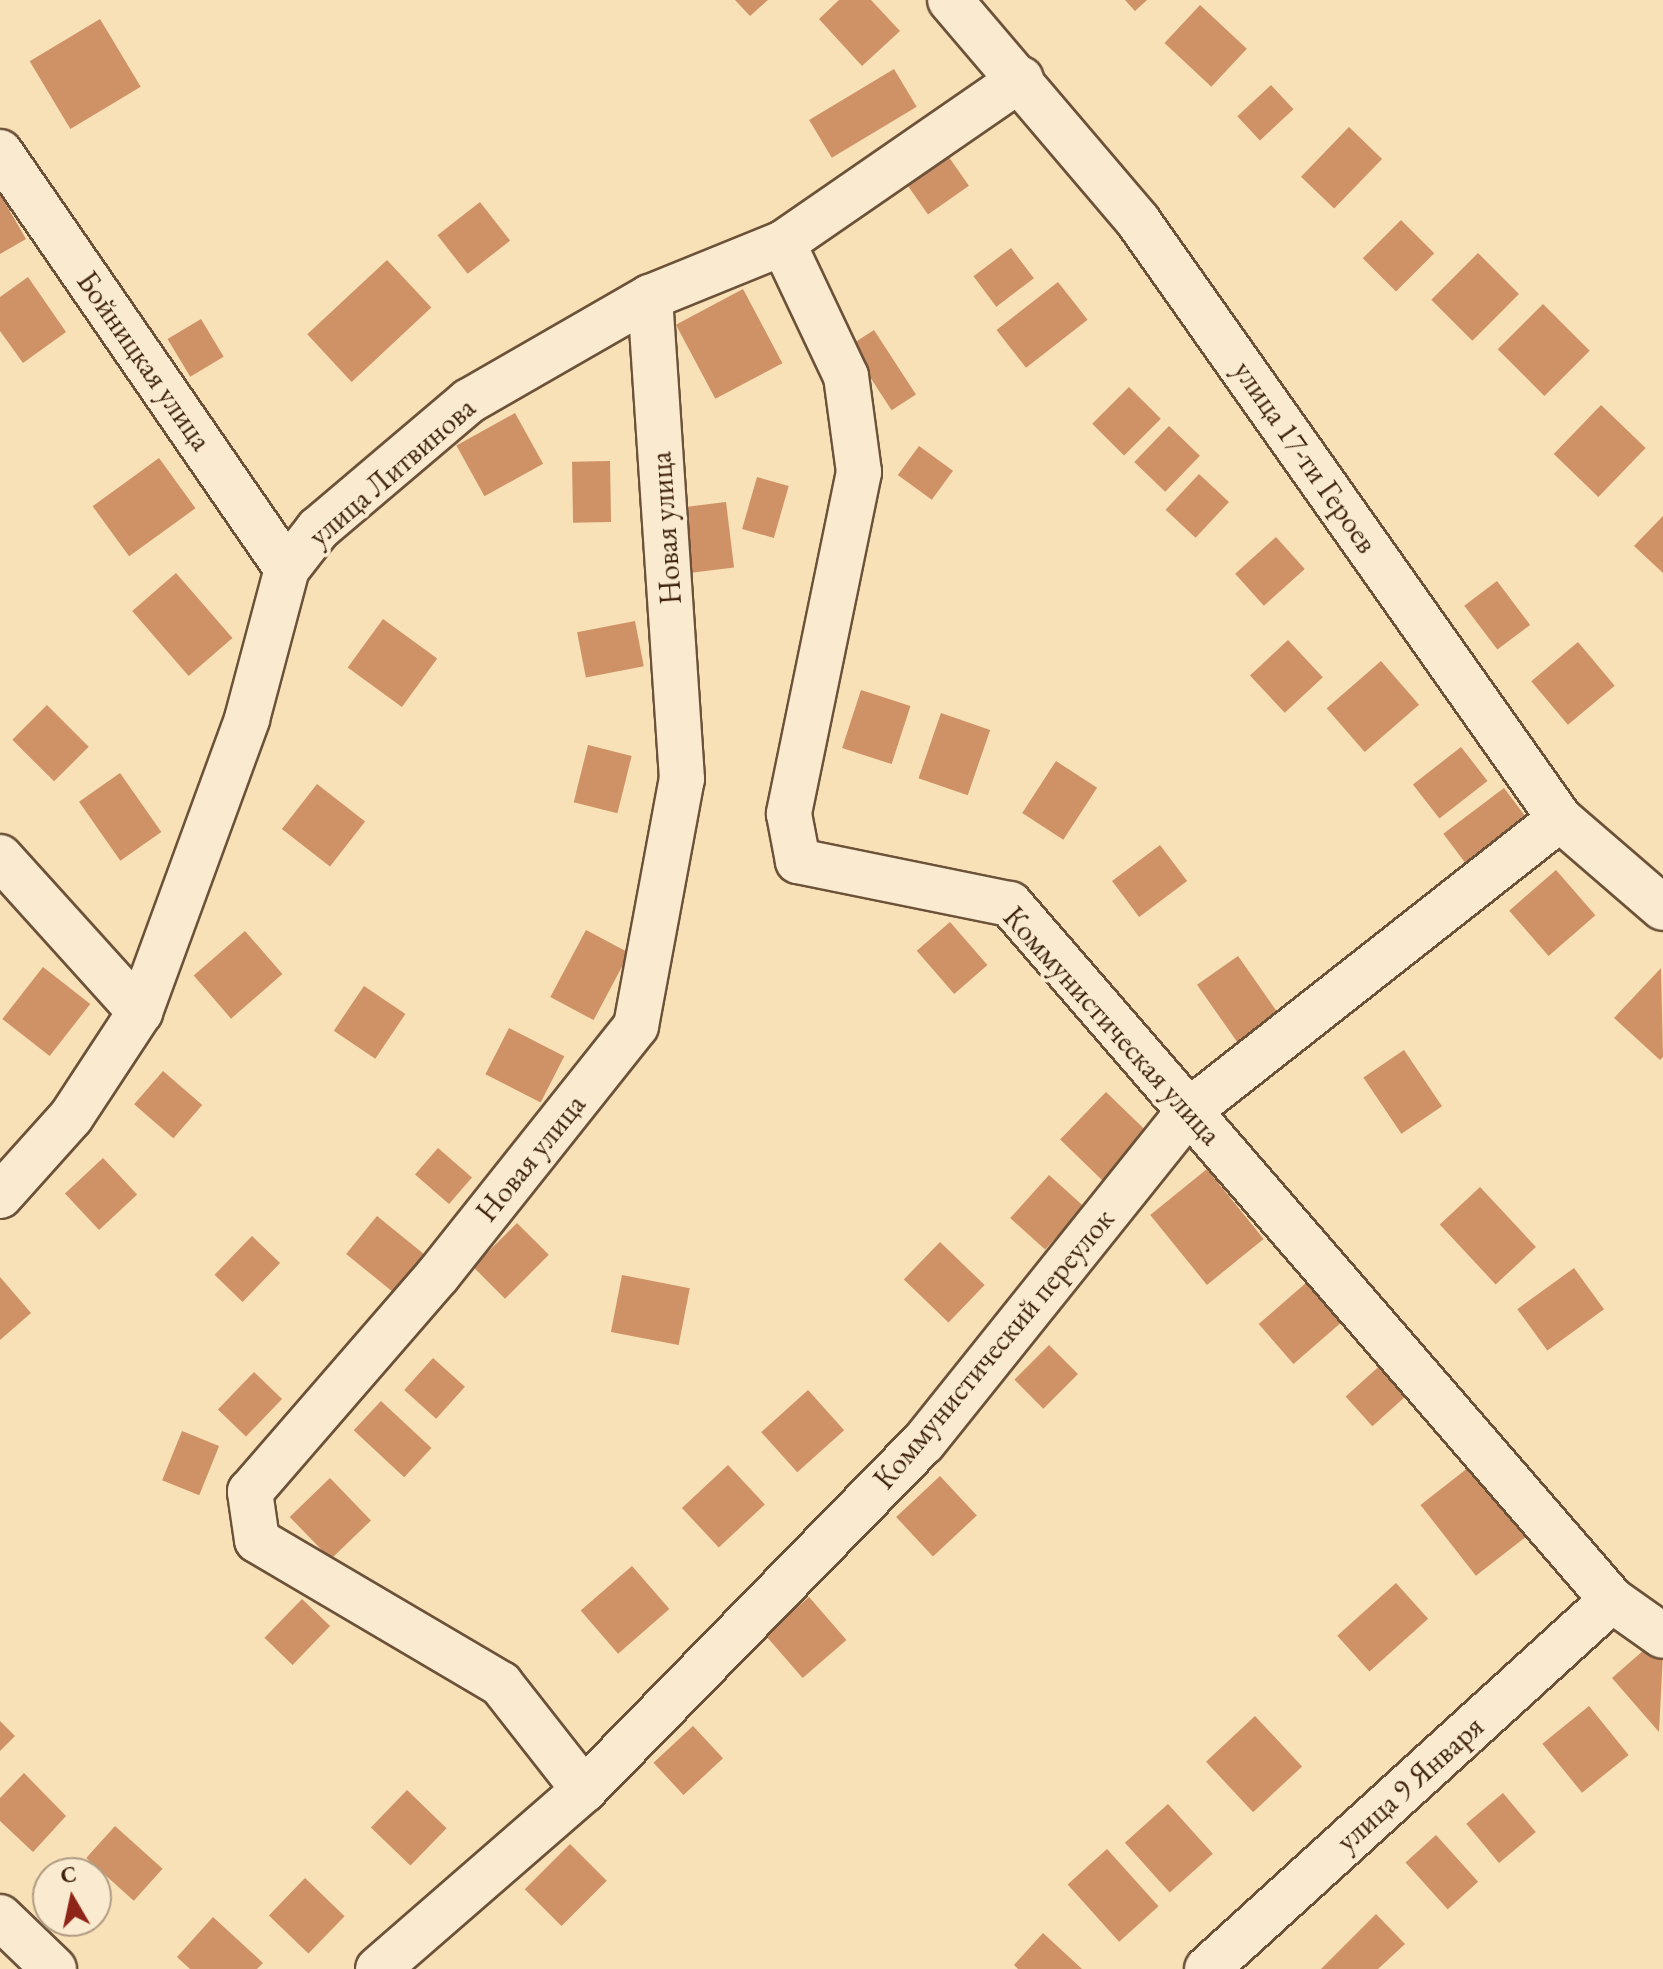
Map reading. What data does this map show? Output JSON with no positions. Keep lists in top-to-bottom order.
{
  "streets": {
    "street": [
      "Бойницкая улица",
      "улица 17-ти Героев",
      "улица Литвинова",
      "Новая улица",
      "Коммунистическая улица",
      "Коммунистический переулок",
      "улица 9 Января"
    ]
  },
  "crossings": [
    ["Бойницкая улица", "улица Литвинова"],
    ["улица 17-ти Героев", "улица Литвинова"],
    ["улица 17-ти Героев", "Коммунистический переулок"],
    ["улица Литвинова", "Новая улица"],
    ["улица Литвинова", "Коммунистическая улица"],
    ["Новая улица", "Коммунистический переулок"],
    ["Коммунистическая улица", "Коммунистический переулок"],
    ["Коммунистическая улица", "улица 9 Января"]
  ],
  "north": "top"
}
